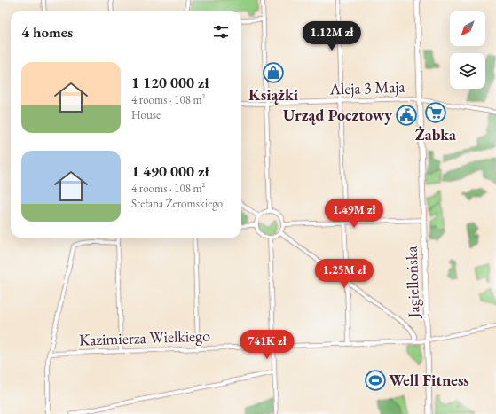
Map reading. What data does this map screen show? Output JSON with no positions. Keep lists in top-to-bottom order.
{
  "streets": {
    "street": ["Aleja 3 Maja", "Jagiellońska", "Kazimierza Wielkiego"]
  },
  "crossings": [
    ["Aleja 3 Maja", "Jagiellońska"],
    ["Jagiellońska", "Kazimierza Wielkiego"]
  ],
  "places": {
    "shop": ["Książki"],
    "supermarket": ["Żabka"],
    "public building": ["Urząd Pocztowy"],
    "sports": ["Well Fitness"]
  },
  "north": "bottom left",
  "page": {
    "heading": "4 homes",
    "price": [
      "1.12M zł",
      "1.49M zł",
      "1.25M zł",
      "741K zł"
    ],
    "list": [
      {
        "name": "1 120 000 zł",
        "note": "4 rooms · 108 m² · House"
      },
      {
        "name": "1 490 000 zł",
        "note": "4 rooms · 108 m² · Stefana Żeromskiego"
      }
    ]
  }
}
